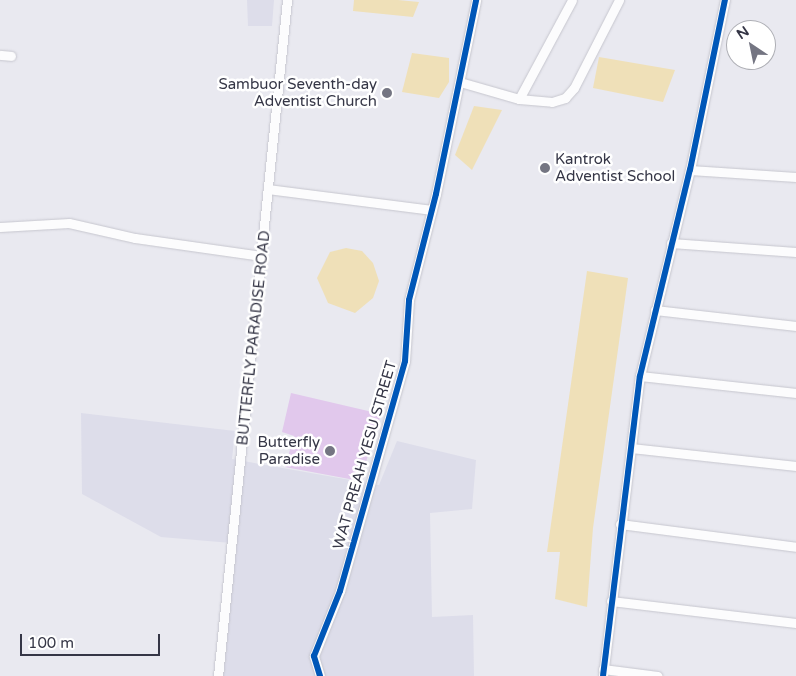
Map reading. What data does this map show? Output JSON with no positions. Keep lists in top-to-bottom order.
{
  "streets": {
    "street": ["BUTTERFLY PARADISE ROAD", "WAT PREAH YESU STREET"]
  },
  "places": ["Sambuor Seventh-day Adventist Church", "Kantrok Adventist School", "Butterfly Paradise"],
  "scale_bar": "100 m",
  "north": "top left"
}
